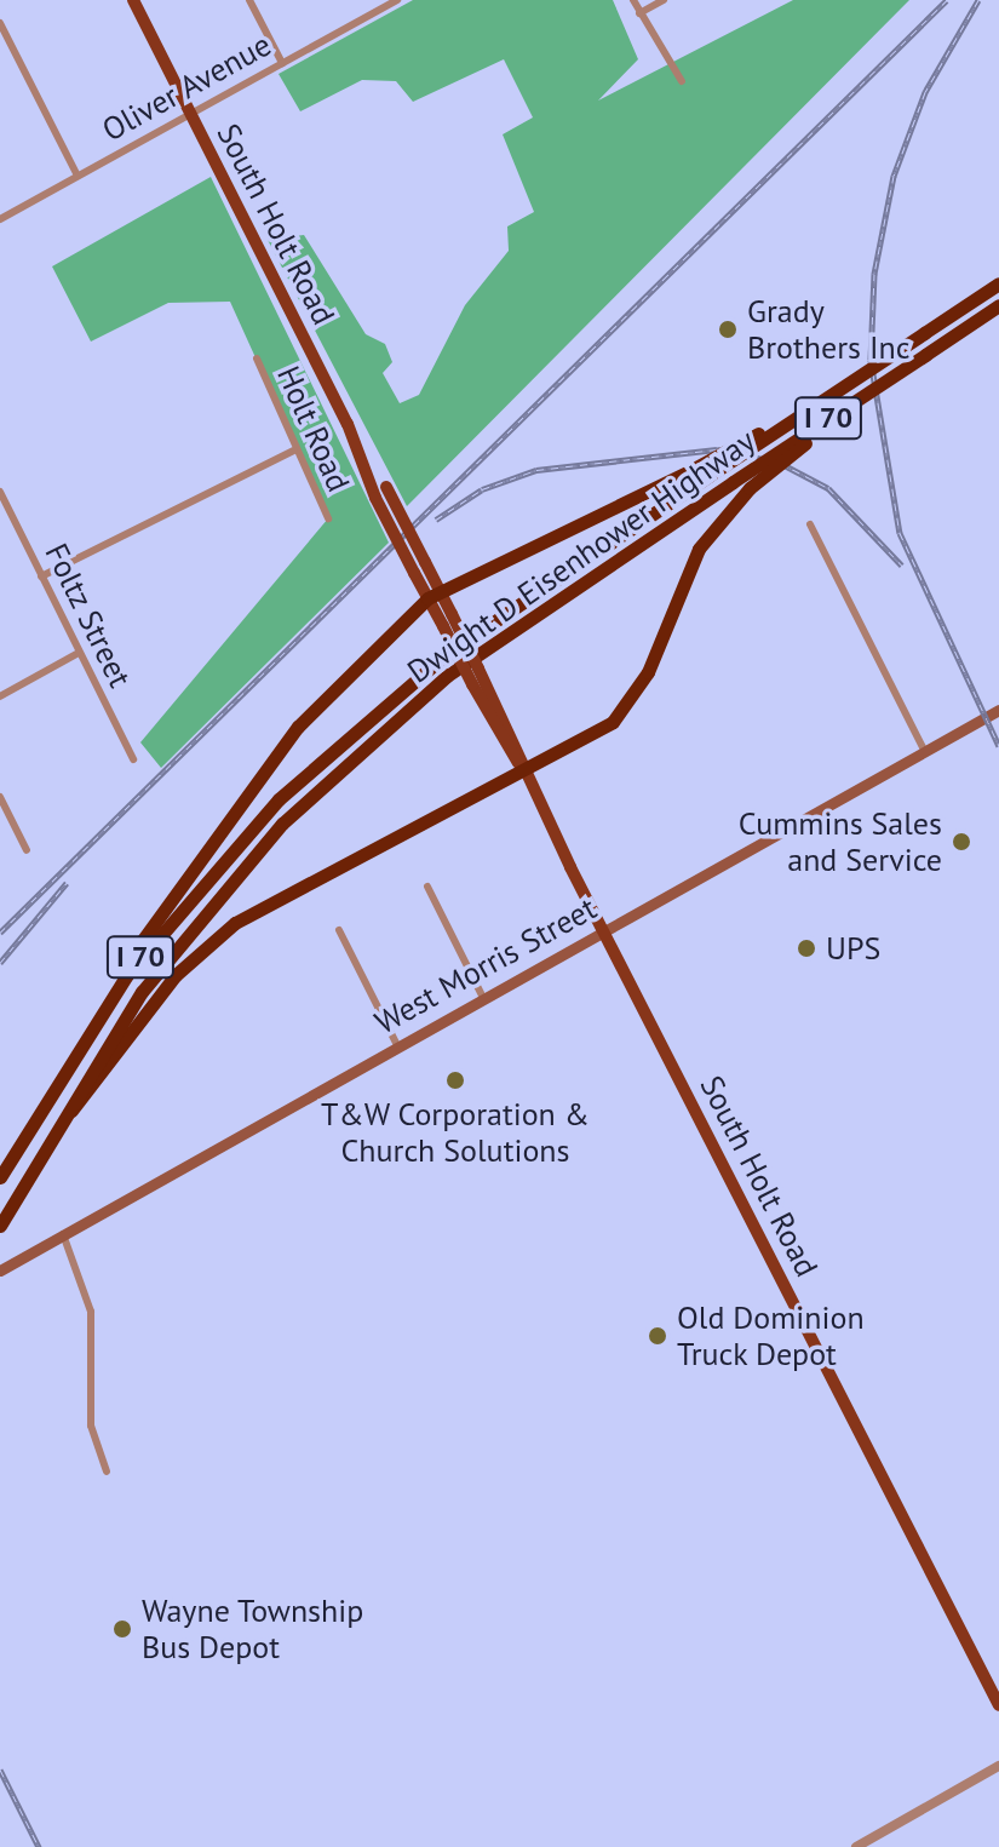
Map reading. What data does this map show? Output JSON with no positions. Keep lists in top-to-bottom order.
{
  "streets": {
    "highway": ["I 70", "Dwight D Eisenhower Highway"],
    "main road": ["South Holt Road", "West Morris Street"],
    "street": ["Oliver Avenue", "Holt Road", "Foltz Street"]
  },
  "crossings": [
    ["Oliver Avenue", "South Holt Road"],
    ["South Holt Road", "West Morris Street"]
  ],
  "places": [
    "Grady Brothers Inc",
    "Cummins Sales and Service",
    "UPS",
    "T&W Corporation & Church Solutions",
    "Old Dominion Truck Depot",
    "Wayne Township Bus Depot"
  ]
}
